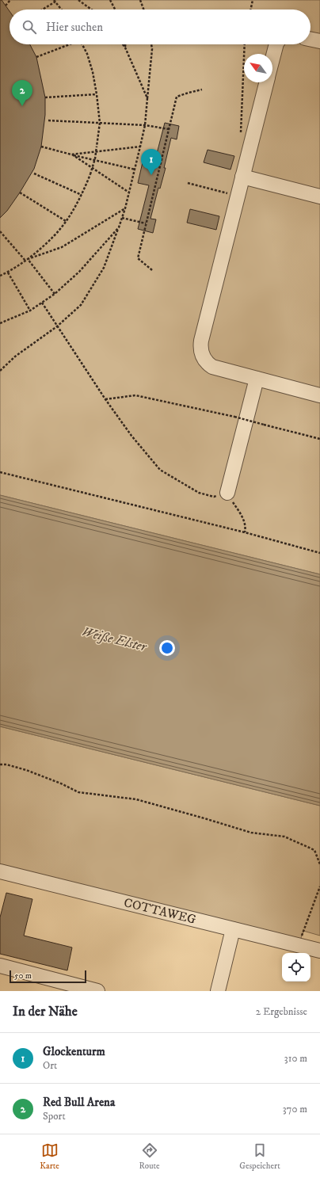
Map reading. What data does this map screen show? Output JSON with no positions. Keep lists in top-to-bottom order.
{
  "streets": {
    "street": ["COTTAWEG"]
  },
  "water": ["Weiße Elster"],
  "scale_bar": "50 m",
  "north": "top left",
  "page": {
    "search": "Hier suchen",
    "pins": ["2", "1"],
    "scale": "50 m",
    "heading": ["In der Nähe", "2 Ergebnisse"],
    "list": [
      {
        "mark": "1",
        "name": "Glockenturm",
        "note": "Ort",
        "value": "310 m"
      },
      {
        "mark": "2",
        "name": "Red Bull Arena",
        "note": "Sport",
        "value": "370 m"
      }
    ],
    "nav": ["Karte", "Route", "Gespeichert"]
  }
}
